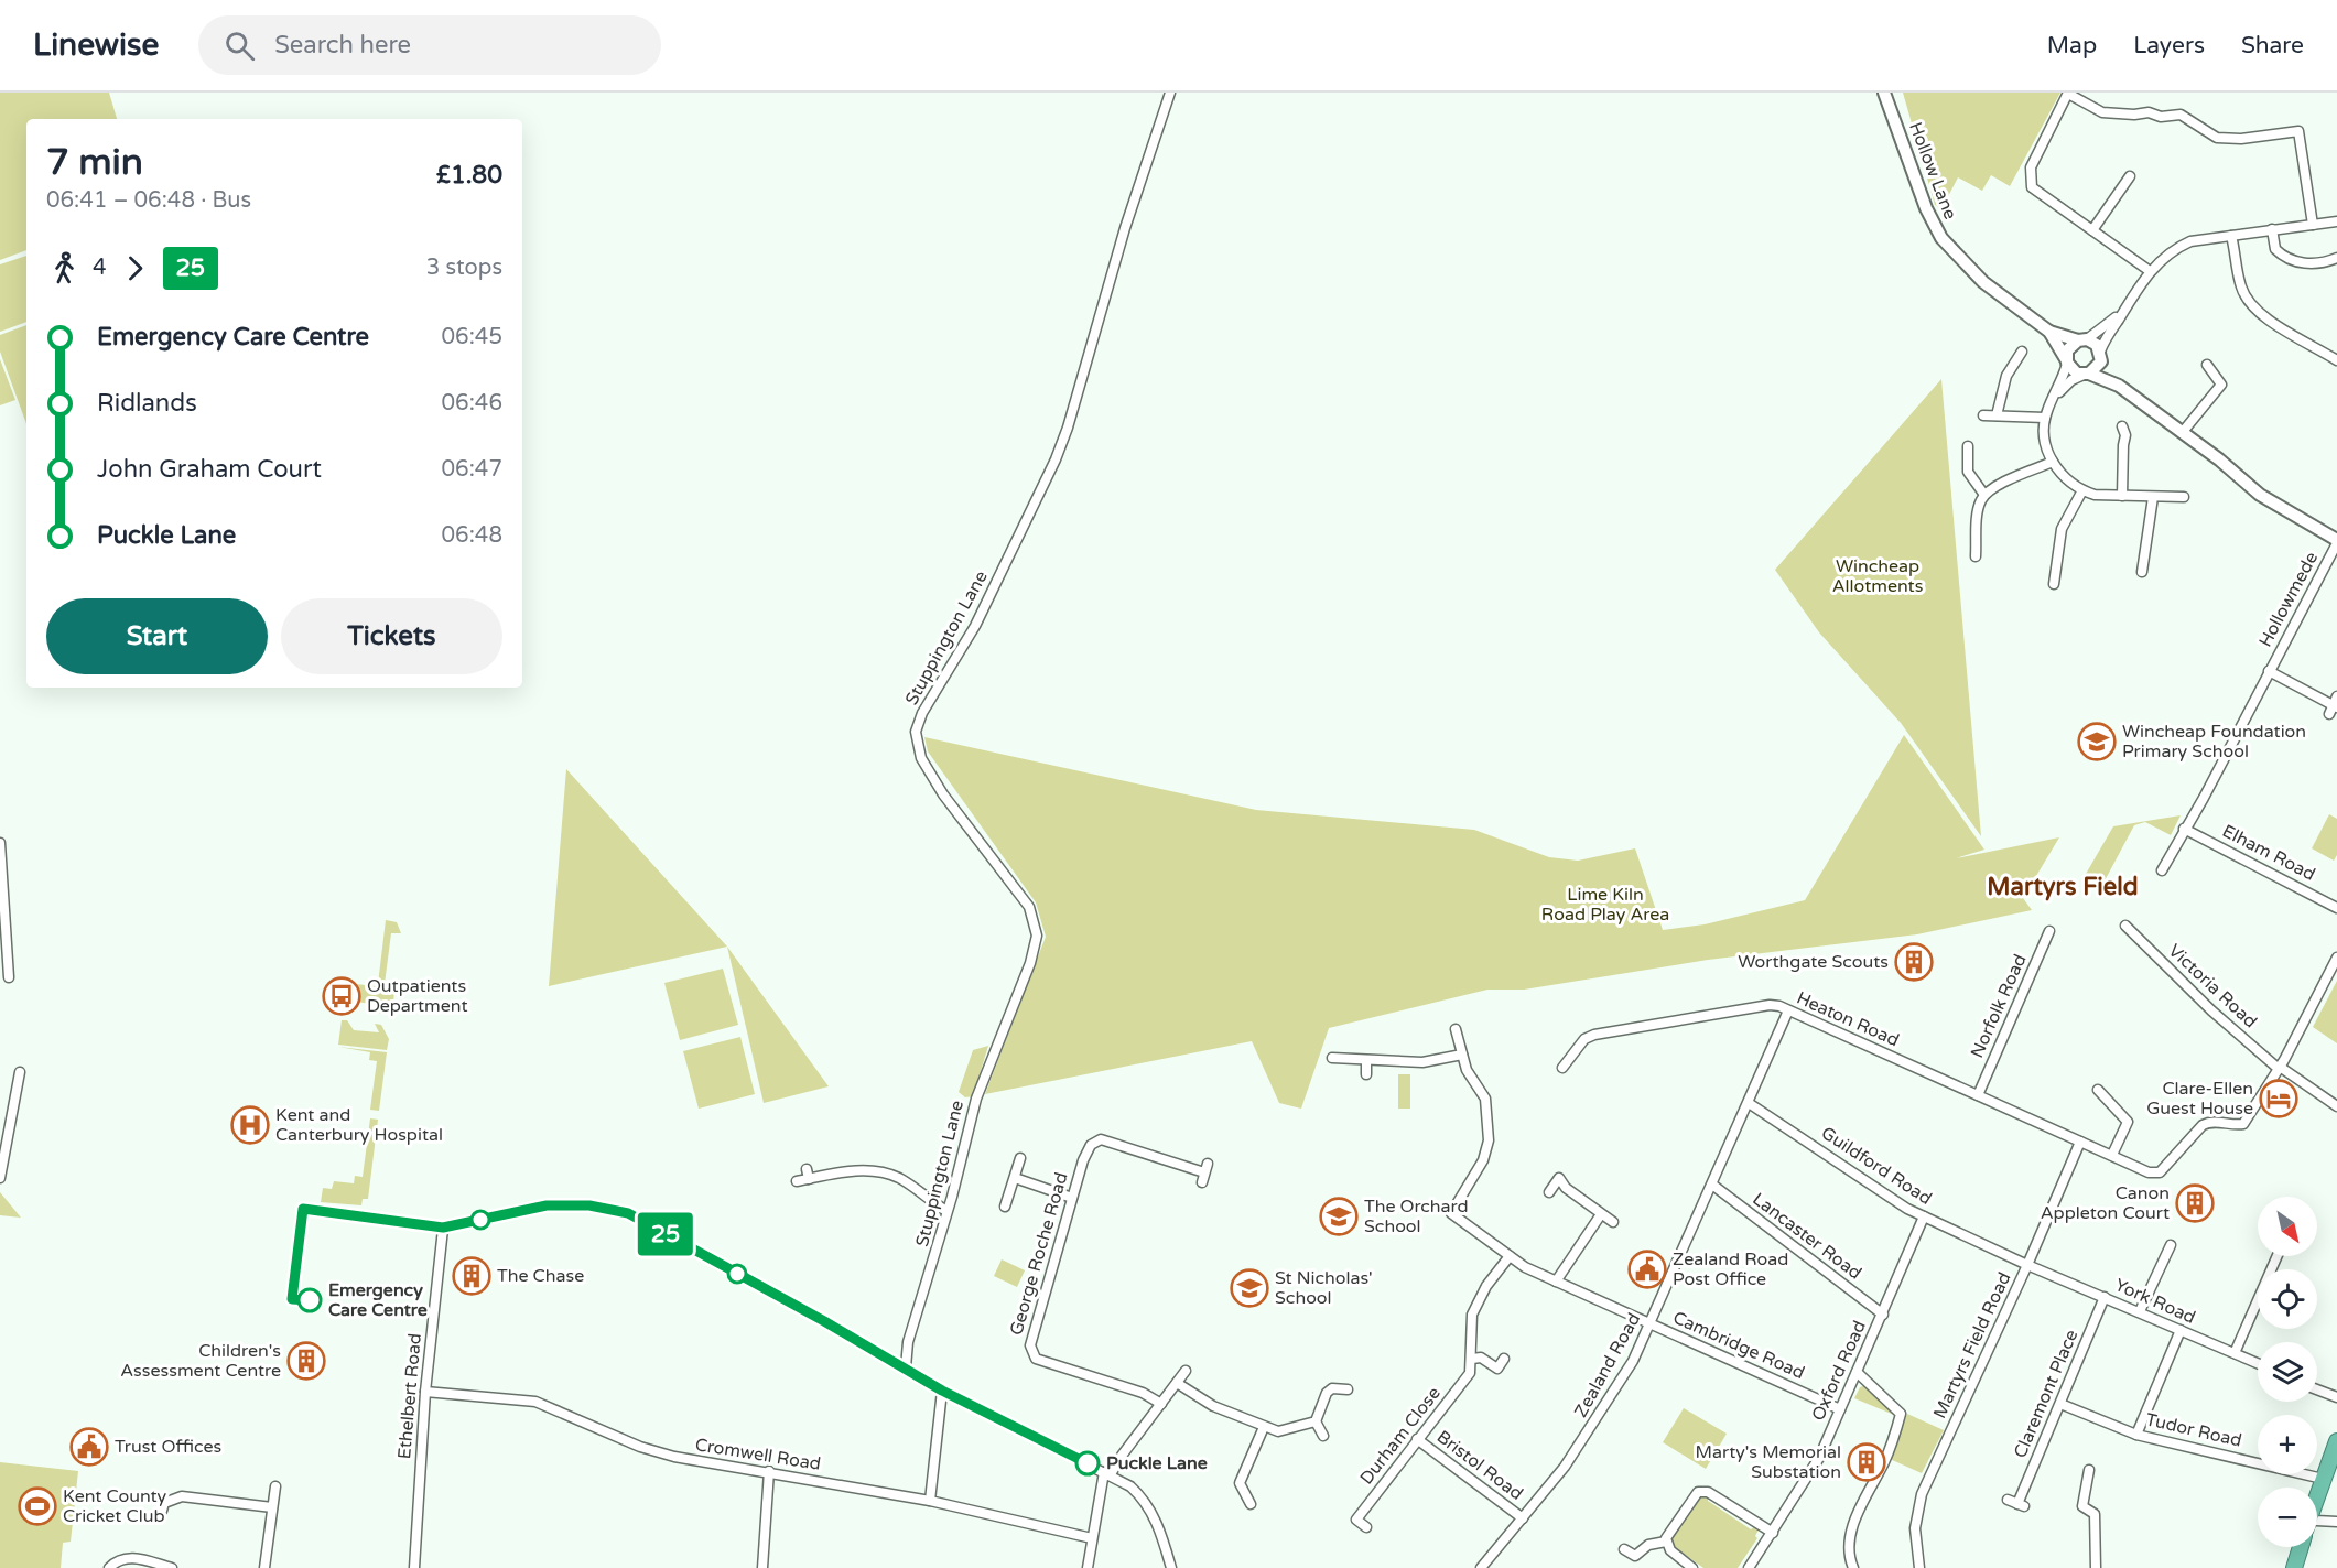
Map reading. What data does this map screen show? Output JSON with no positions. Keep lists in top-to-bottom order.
{
  "streets": {
    "street": [
      "Hollow Lane",
      "Hollowmede",
      "Stuppington Lane",
      "Elham Road",
      "Victoria Road",
      "Norfolk Road",
      "Heaton Road",
      "Guildford Road",
      "Lancaster Road",
      "George Roche Road",
      "York Road",
      "Cambridge Road",
      "Martyrs Field Road",
      "Zealand Road",
      "Oxford Road",
      "Claremont Place",
      "Ethelbert Road",
      "Tudor Road",
      "Durham Close",
      "Cromwell Road",
      "Bristol Road"
    ]
  },
  "crossings": [
    ["Hollow Lane", "Hollowmede"],
    ["Hollowmede", "Elham Road"],
    ["Stuppington Lane", "Ethelbert Road"],
    ["Victoria Road", "Heaton Road"],
    ["Norfolk Road", "Heaton Road"],
    ["Heaton Road", "Martyrs Field Road"],
    ["Heaton Road", "Zealand Road"],
    ["Guildford Road", "York Road"],
    ["Guildford Road", "Martyrs Field Road"],
    ["Guildford Road", "Zealand Road"],
    ["Guildford Road", "Oxford Road"],
    ["Lancaster Road", "Zealand Road"],
    ["Lancaster Road", "Oxford Road"],
    ["York Road", "Martyrs Field Road"],
    ["York Road", "Claremont Place"],
    ["Cambridge Road", "Zealand Road"],
    ["Cambridge Road", "Oxford Road"],
    ["Cambridge Road", "Durham Close"],
    ["Zealand Road", "Bristol Road"],
    ["Claremont Place", "Tudor Road"],
    ["Ethelbert Road", "Cromwell Road"],
    ["Durham Close", "Bristol Road"]
  ],
  "districts": ["Martyrs Field"],
  "parks": ["Wincheap Allotments", "Lime Kiln Road Play Area"],
  "places": {
    "school or university": ["Wincheap Foundation Primary School", "The Orchard School", "St Nicholas' School"],
    "building": [
      "Worthgate Scouts",
      "Canon Appleton Court",
      "The Chase",
      "Children's Assessment Centre",
      "Marty's Memorial Substation"
    ],
    "bus stop": ["Outpatients Department"],
    "hotel": ["Clare-Ellen Guest House"],
    "hospital": ["Kent and Canterbury Hospital"],
    "public building": ["Zealand Road Post Office", "Trust Offices"],
    "other": ["Emergency Care Centre", "Puckle Lane"],
    "sports": ["Kent County Cricket Club"]
  },
  "lines": ["bus line 25"],
  "north": "bottom right",
  "page": {
    "header": "Linewise",
    "search": "Search here",
    "nav": ["Map", "Layers", "Share"],
    "on_map": "25",
    "heading": ["7 min", "06:41 – 06:48 · Bus", "£1.80"],
    "legs": ["4", "25", "3 stops"],
    "list": [
      {
        "name": "Emergency Care Centre",
        "value": "06:45"
      },
      {
        "name": "Ridlands",
        "value": "06:46"
      },
      {
        "name": "John Graham Court",
        "value": "06:47"
      },
      {
        "name": "Puckle Lane",
        "value": "06:48"
      }
    ],
    "buttons": ["Start", "Tickets"],
    "map_buttons": ["+", "−"]
  }
}
